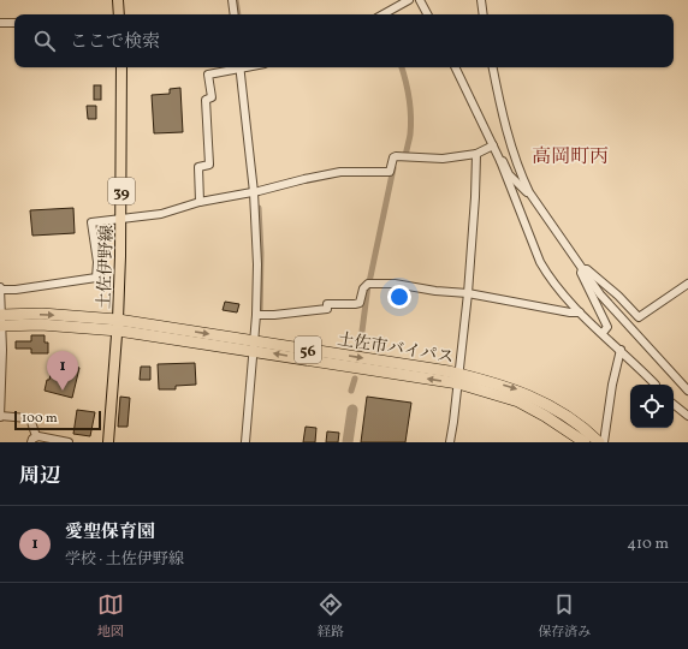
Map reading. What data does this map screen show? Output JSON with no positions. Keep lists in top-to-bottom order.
{
  "streets": {
    "highway": ["土佐市バイパス", "56"],
    "main road": ["39", "土佐伊野線"]
  },
  "crossings": [
    ["土佐伊野線", "土佐市バイパス"]
  ],
  "districts": ["高岡町丙"],
  "scale_bar": "100 m",
  "page": {
    "search": "ここで検索",
    "pins": "1",
    "scale": "100 m",
    "heading": "周辺",
    "list": [
      {
        "mark": "1",
        "name": "愛聖保育園",
        "note": "学校 · 土佐伊野線",
        "value": "410 m"
      }
    ],
    "nav": ["地図", "経路", "保存済み"]
  }
}
